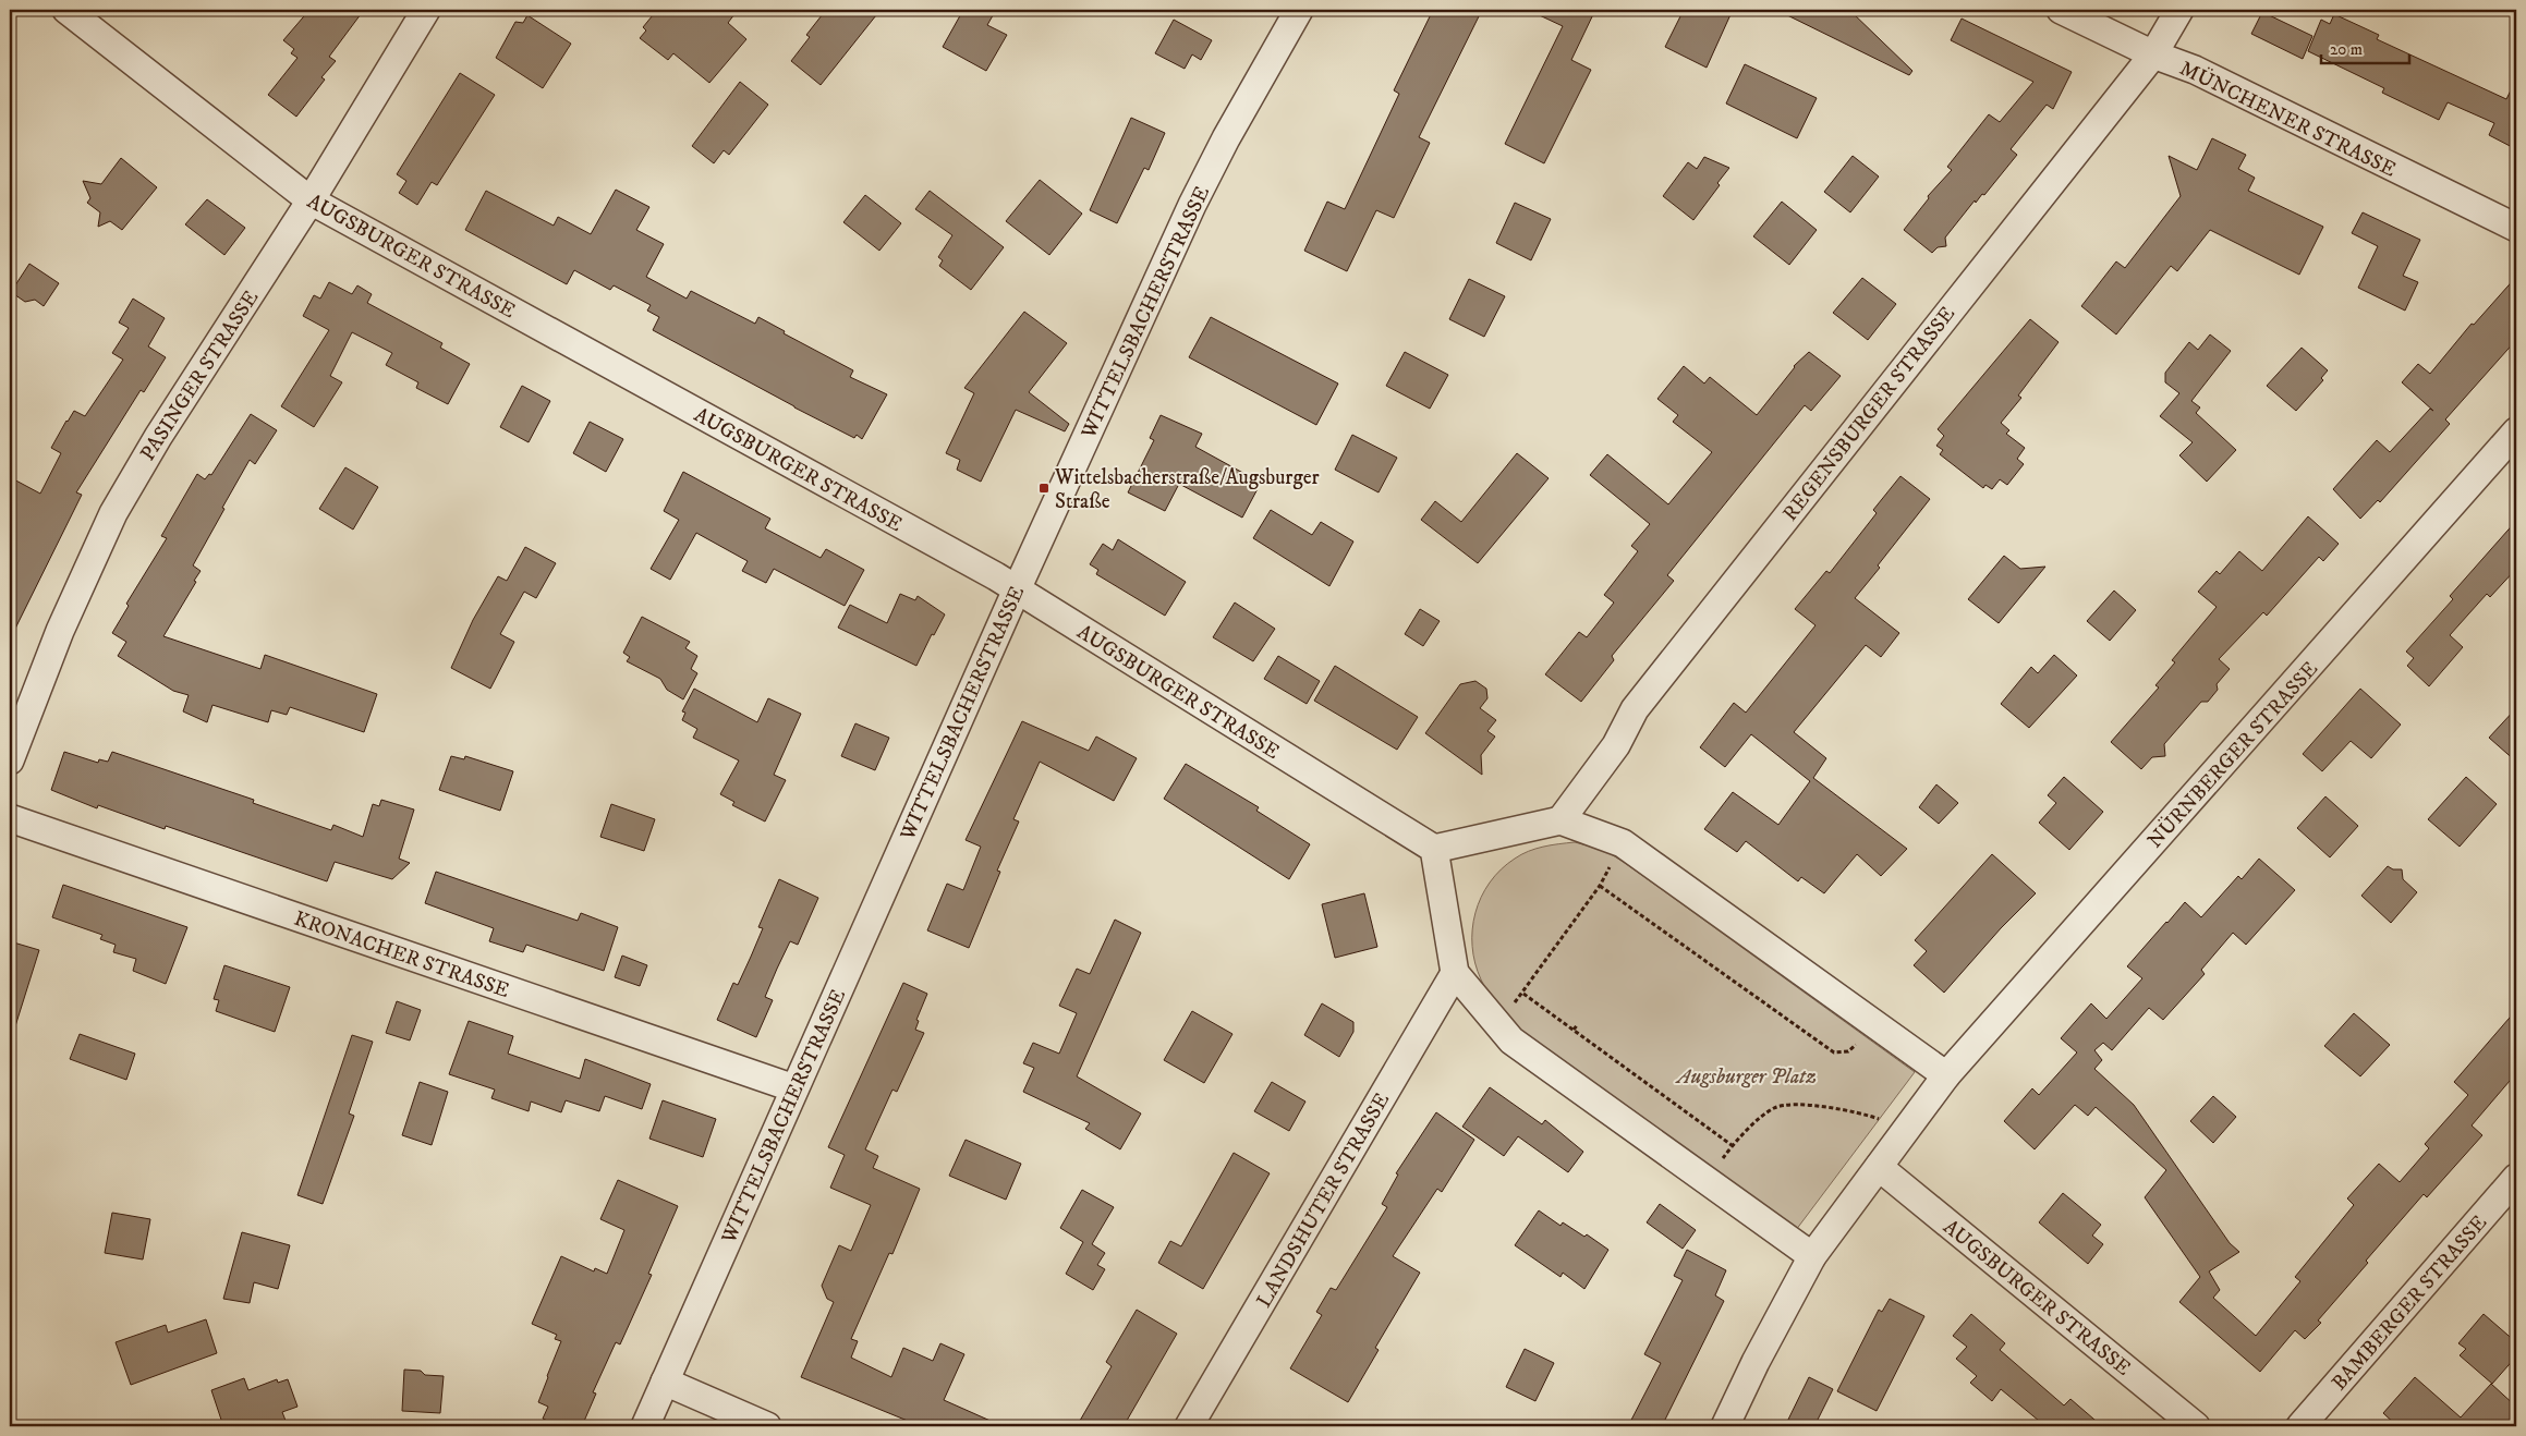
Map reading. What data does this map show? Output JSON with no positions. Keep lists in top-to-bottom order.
{
  "streets": {
    "street": [
      "MÜNCHENER STRASSE",
      "AUGSBURGER STRASSE",
      "WITTELSBACHERSTRASSE",
      "PASINGER STRASSE",
      "REGENSBURGER STRASSE",
      "NÜRNBERGER STRASSE",
      "KRONACHER STRASSE",
      "LANDSHUTER STRASSE",
      "BAMBERGER STRASSE"
    ]
  },
  "crossings": [
    ["MÜNCHENER STRASSE", "REGENSBURGER STRASSE"],
    ["AUGSBURGER STRASSE", "WITTELSBACHERSTRASSE"],
    ["AUGSBURGER STRASSE", "PASINGER STRASSE"],
    ["WITTELSBACHERSTRASSE", "KRONACHER STRASSE"]
  ],
  "parks": ["Augsburger Platz"],
  "places": {
    "transit": ["Wittelsbacherstraße/Augsburger Straße"]
  },
  "scale_bar": "20 m"
}
